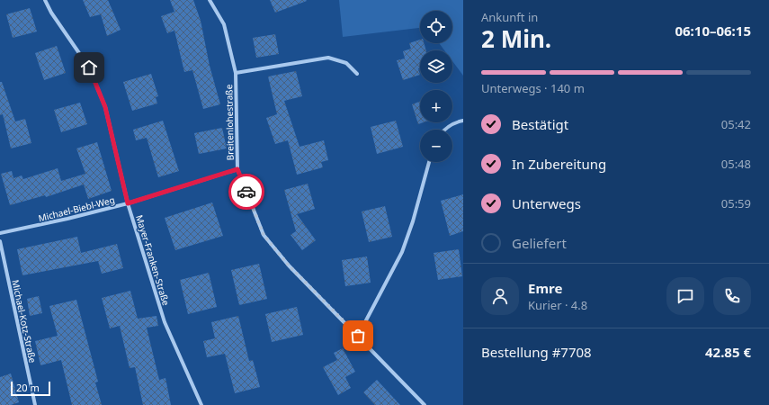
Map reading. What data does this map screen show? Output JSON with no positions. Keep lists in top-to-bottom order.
{
  "streets": {
    "street": [
      "Breitenlohestraße",
      "Michael-Biebl-Weg",
      "Mayer-Franken-Straße",
      "Michael-Kotz-Straße"
    ]
  },
  "crossings": [
    ["Breitenlohestraße", "Michael-Biebl-Weg"],
    ["Michael-Biebl-Weg", "Mayer-Franken-Straße"]
  ],
  "scale_bar": "20 m",
  "page": {
    "heading": ["2 Min.", "Ankunft in", "06:10–06:15"],
    "panel": [
      "Emre",
      "Kurier · 4.8",
      "Bestellung #7708",
      "42.85 €"
    ],
    "map_buttons": ["+", "−"],
    "bar": "Unterwegs · 140 m",
    "list": [
      ["Bestätigt", "05:42"],
      ["In Zubereitung", "05:48"],
      ["Unterwegs", "05:59"],
      "Geliefert"
    ],
    "scale": "20 m"
  }
}
